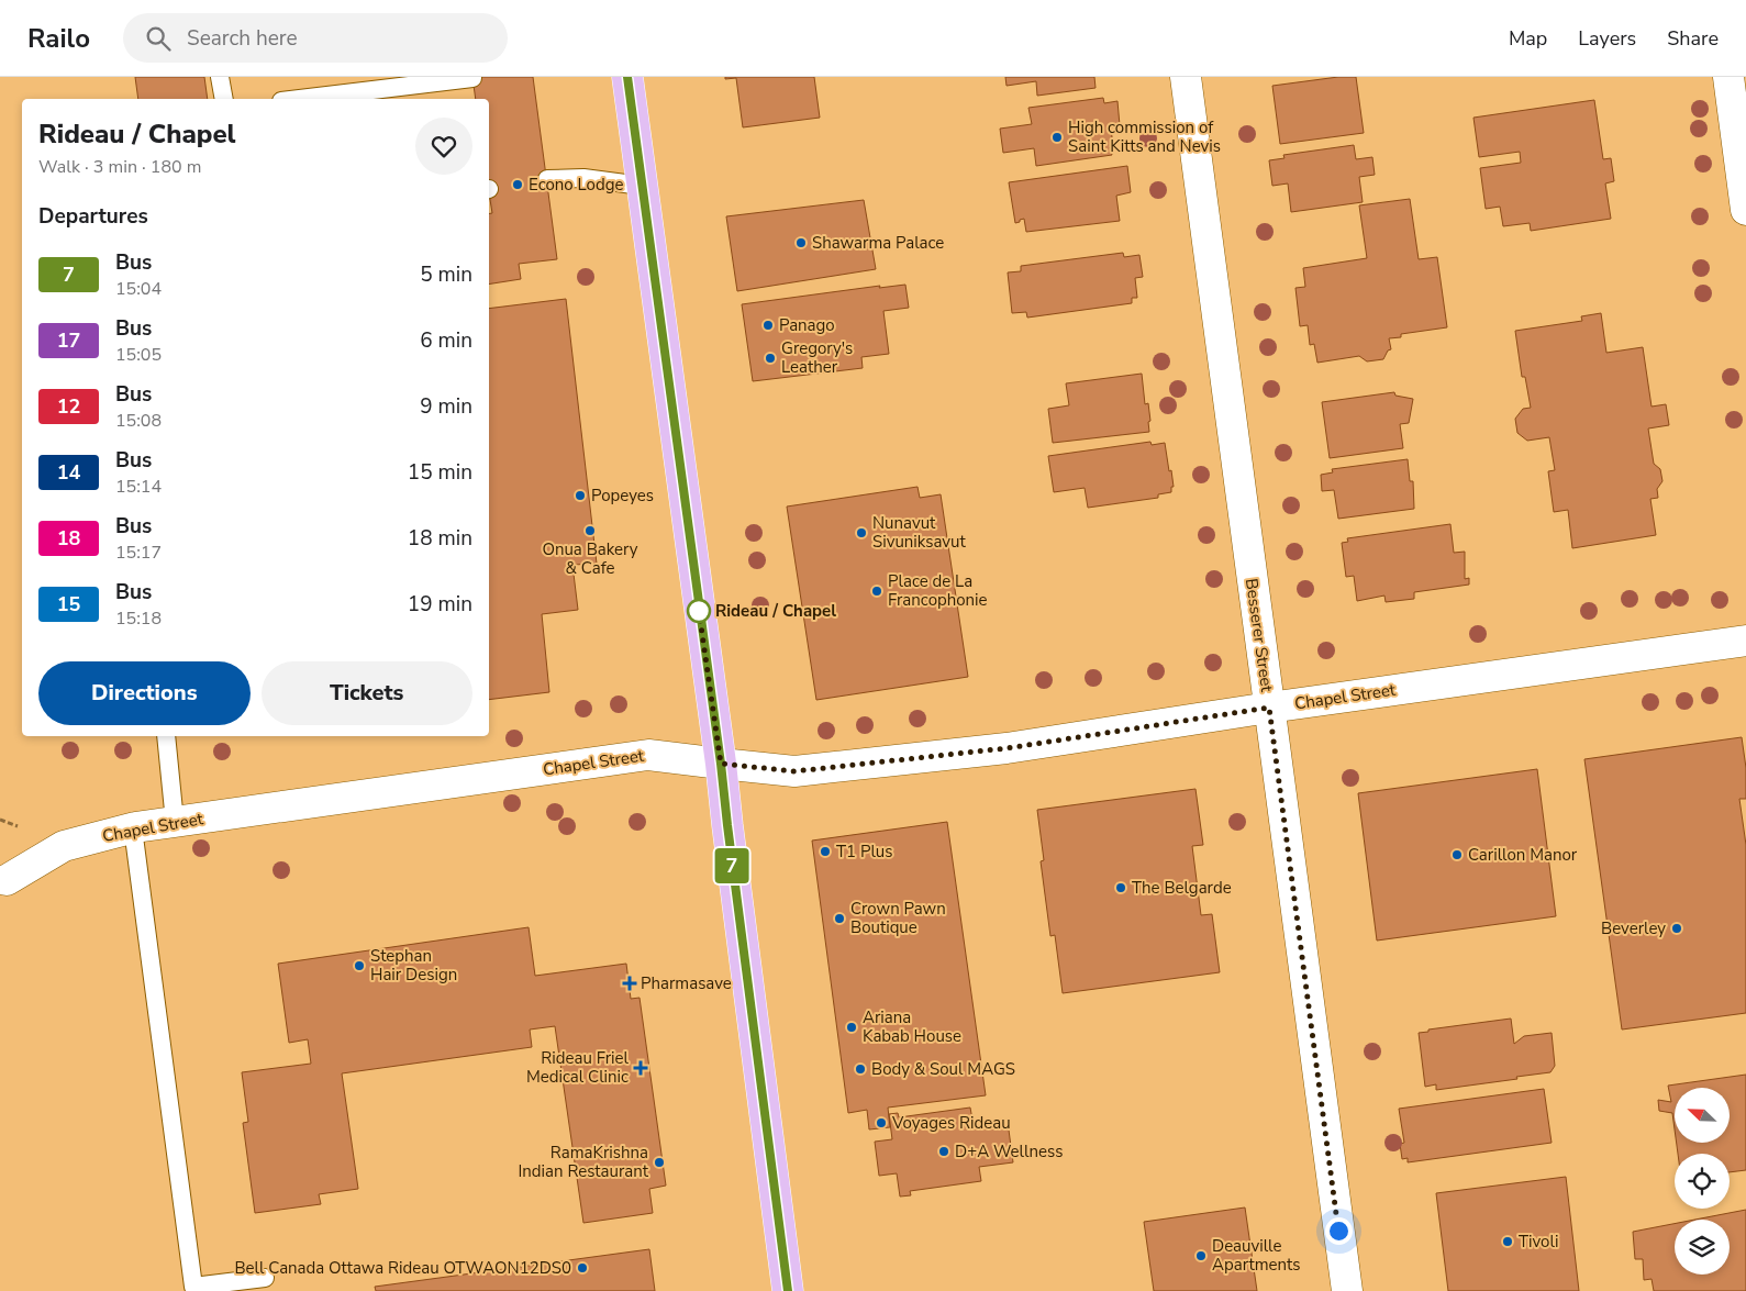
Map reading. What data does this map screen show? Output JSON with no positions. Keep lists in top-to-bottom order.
{
  "streets": {
    "street": ["Besserer Street", "Chapel Street"]
  },
  "crossings": [
    ["Besserer Street", "Chapel Street"]
  ],
  "places": {
    "other": [
      "High commission of Saint Kitts and Nevis",
      "Econo Lodge",
      "Shawarma Palace",
      "Panago",
      "Gregory's Leather",
      "Popeyes",
      "Onua Bakery & Cafe",
      "Nunavut Sivuniksavut",
      "Place de La Francophonie",
      "Rideau / Chapel",
      "T1 Plus",
      "Carillon Manor",
      "The Belgarde",
      "Crown Pawn Boutique",
      "Beverley",
      "Stephan Hair Design",
      "Ariana Kabab House",
      "Body & Soul MAGS",
      "Voyages Rideau",
      "D+A Wellness",
      "RamaKrishna Indian Restaurant",
      "Tivoli",
      "Deauville Apartments",
      "Bell Canada Ottawa Rideau OTWAON12DS0"
    ],
    "health": ["Pharmasave", "Rideau Friel Medical Clinic"]
  },
  "lines": ["bus line 7"],
  "north": "top left",
  "page": {
    "header": "Railo",
    "search": "Search here",
    "nav": ["Map", "Layers", "Share"],
    "on_map": "7",
    "heading": [
      ["Rideau / Chapel", "Walk · 3 min · 180 m"],
      "Departures"
    ],
    "list": [
      {
        "mark": "7",
        "name": "Bus",
        "note": "15:04",
        "value": "5 min"
      },
      {
        "mark": "17",
        "name": "Bus",
        "note": "15:05",
        "value": "6 min"
      },
      {
        "mark": "12",
        "name": "Bus",
        "note": "15:08",
        "value": "9 min"
      },
      {
        "mark": "14",
        "name": "Bus",
        "note": "15:14",
        "value": "15 min"
      },
      {
        "mark": "18",
        "name": "Bus",
        "note": "15:17",
        "value": "18 min"
      },
      {
        "mark": "15",
        "name": "Bus",
        "note": "15:18",
        "value": "19 min"
      }
    ],
    "buttons": ["Directions", "Tickets"]
  }
}
